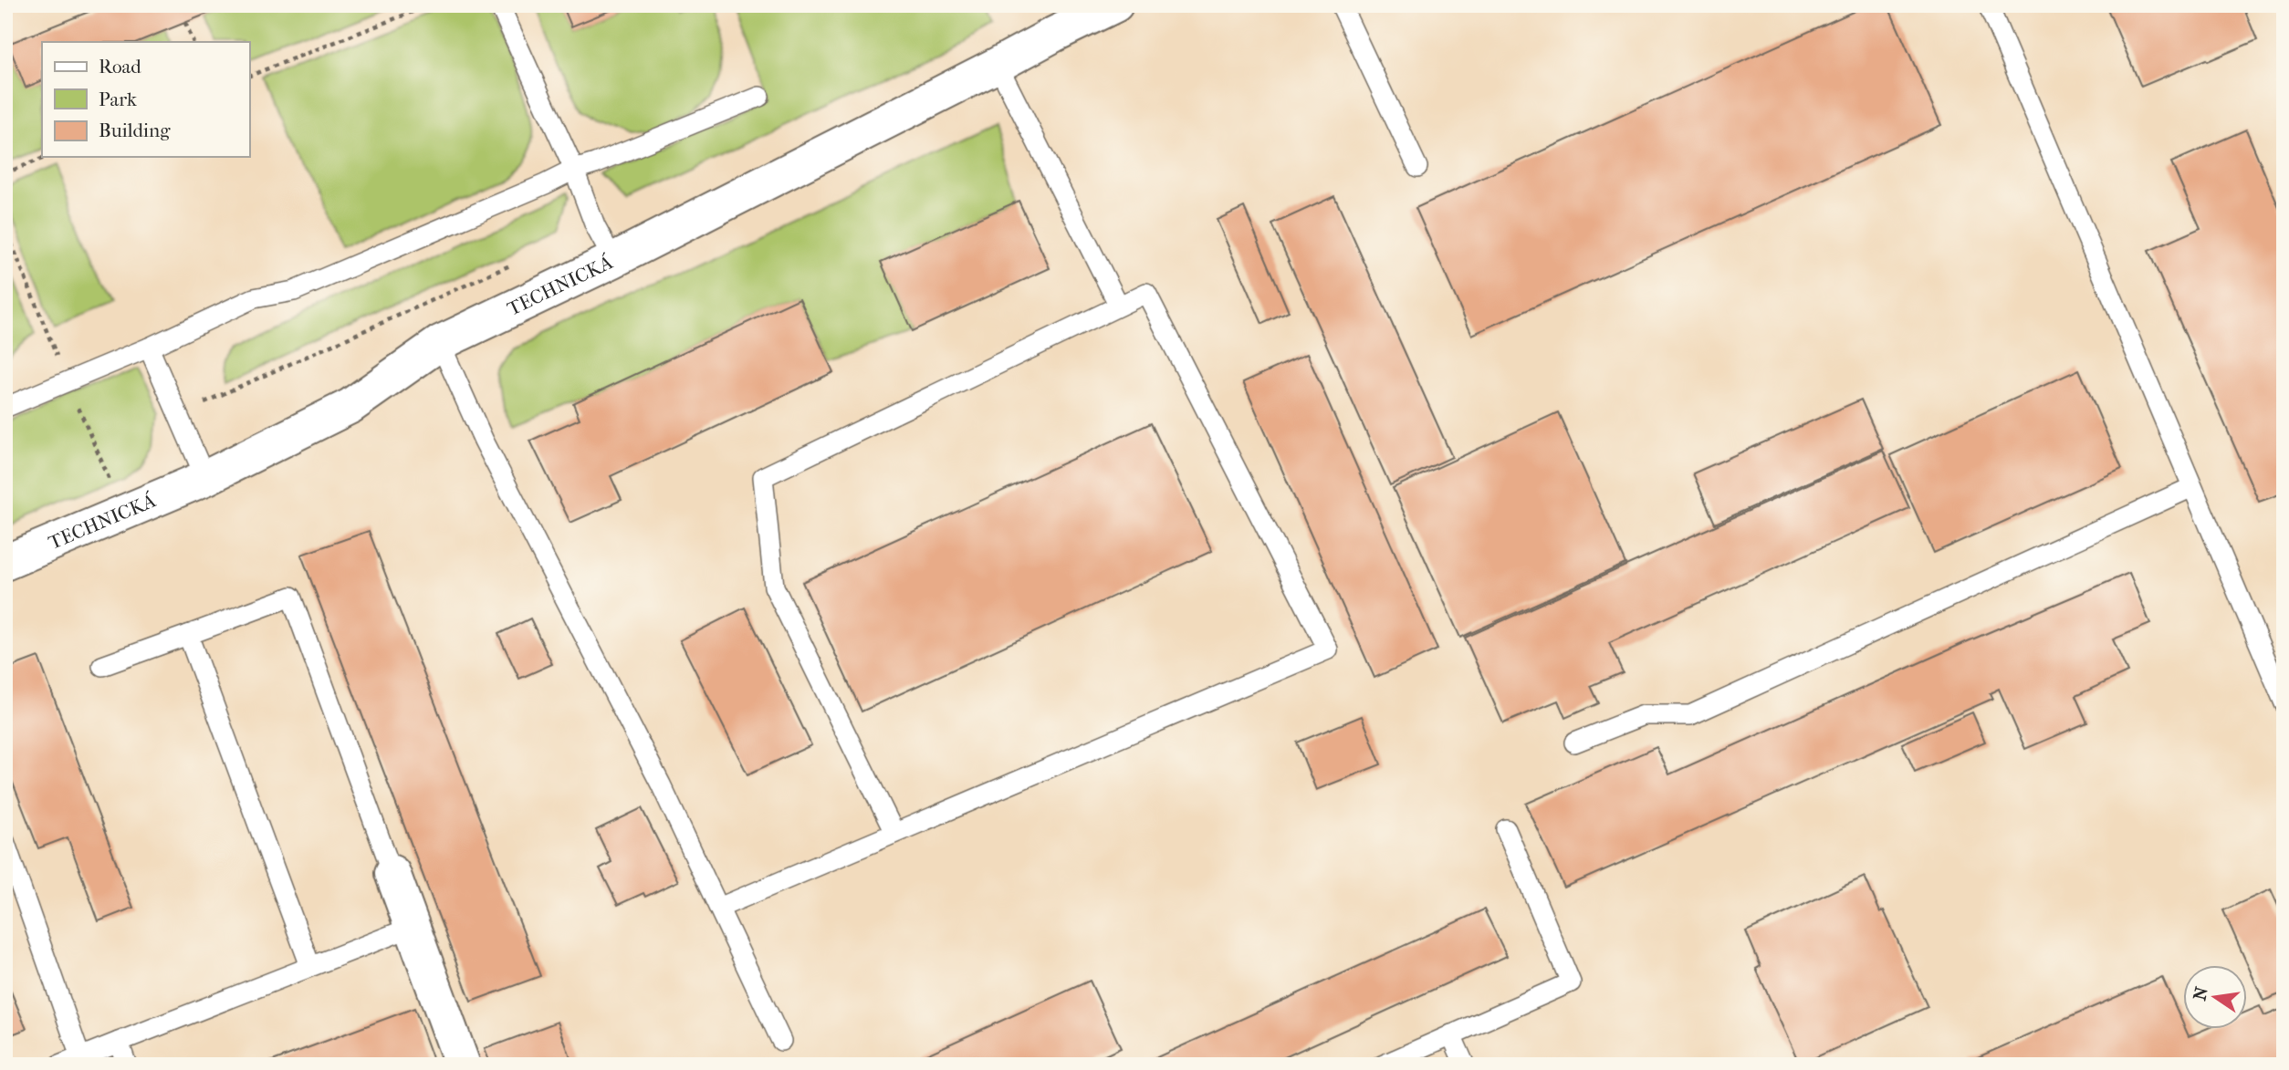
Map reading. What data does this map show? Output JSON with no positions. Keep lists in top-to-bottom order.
{
  "streets": {
    "street": ["TECHNICKÁ"]
  },
  "legend": ["Road", "Park", "Building"],
  "north": "left"
}
